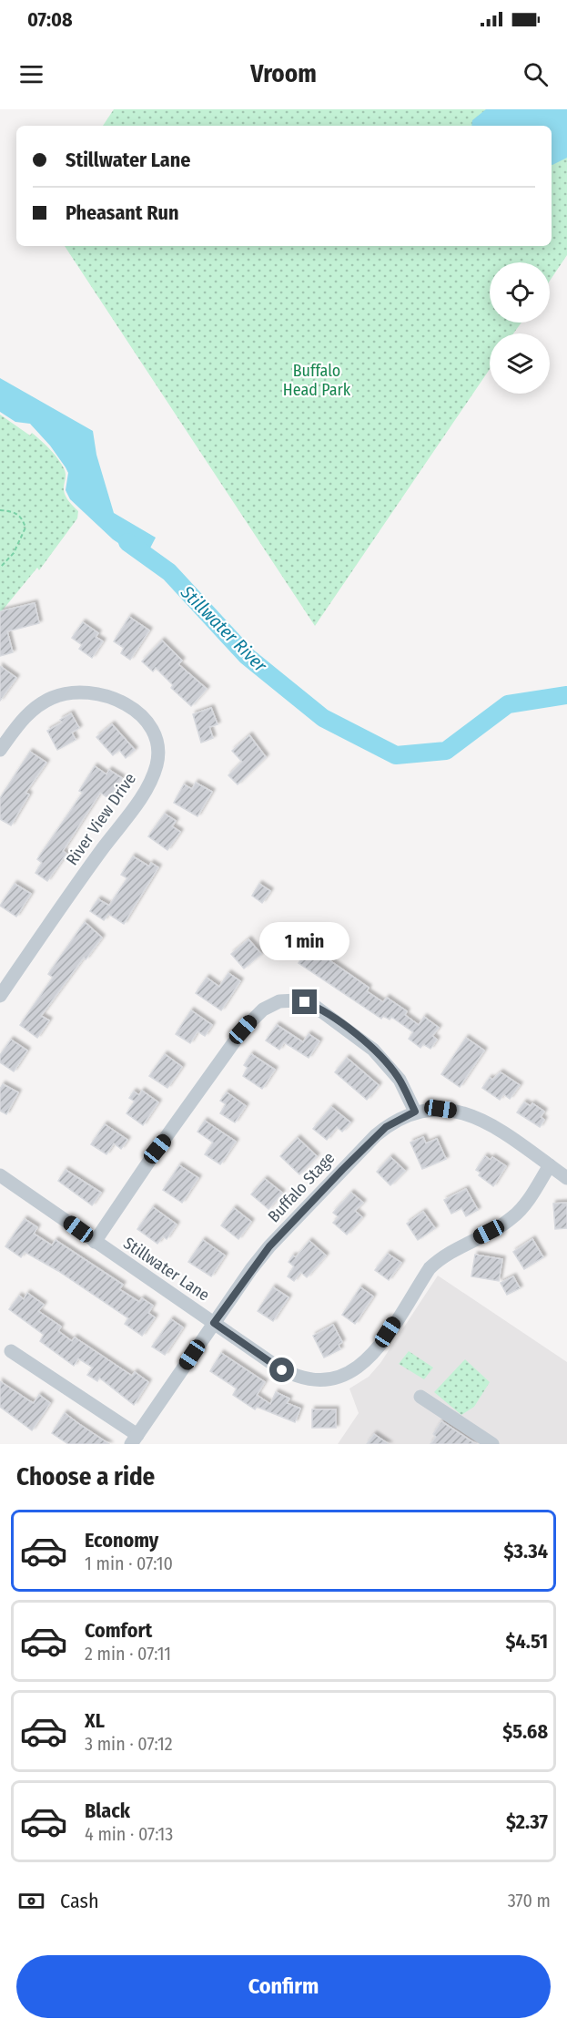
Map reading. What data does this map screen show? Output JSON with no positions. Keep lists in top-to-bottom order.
{
  "streets": {
    "street": ["River View Drive", "Buffalo Stage", "Stillwater Lane"]
  },
  "crossings": [
    ["Buffalo Stage", "Stillwater Lane"]
  ],
  "water": ["Stillwater River"],
  "parks": ["Buffalo Head Park"],
  "page": {
    "status": "07:08",
    "header": "Vroom",
    "banner": ["Stillwater Lane", "Pheasant Run"],
    "bubble": "1 min",
    "heading": "Choose a ride",
    "list": [
      {
        "name": "Economy",
        "note": "1 min · 07:10",
        "value": "$3.34"
      },
      {
        "name": "Comfort",
        "note": "2 min · 07:11",
        "value": "$4.51"
      },
      {
        "name": "XL",
        "note": "3 min · 07:12",
        "value": "$5.68"
      },
      {
        "name": "Black",
        "note": "4 min · 07:13",
        "value": "$2.37"
      }
    ],
    "pay": ["Cash", "370 m"],
    "buttons": "Confirm"
  }
}
